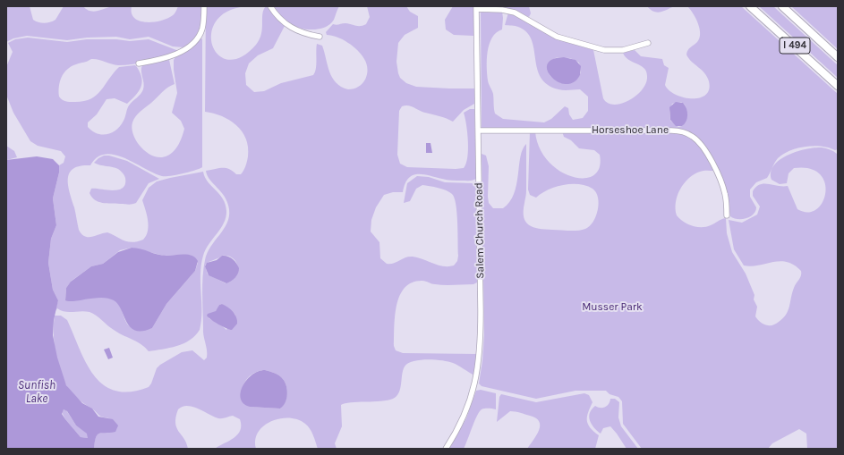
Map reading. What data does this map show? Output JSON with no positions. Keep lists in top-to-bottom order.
{
  "streets": {
    "highway": ["I 494"],
    "street": ["Horseshoe Lane", "Salem Church Road"]
  },
  "crossings": [
    ["Horseshoe Lane", "Salem Church Road"]
  ],
  "water": ["Sunfish Lake"],
  "parks": ["Musser Park"]
}
